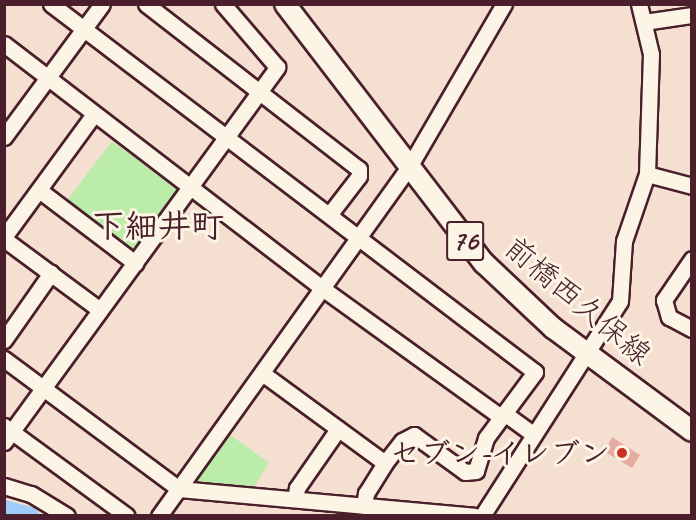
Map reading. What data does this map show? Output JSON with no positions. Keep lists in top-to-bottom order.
{
  "streets": {
    "main road": ["76", "前橋西久保線"]
  },
  "districts": ["下細井町"],
  "places": ["セブン-イレブン"]
}
